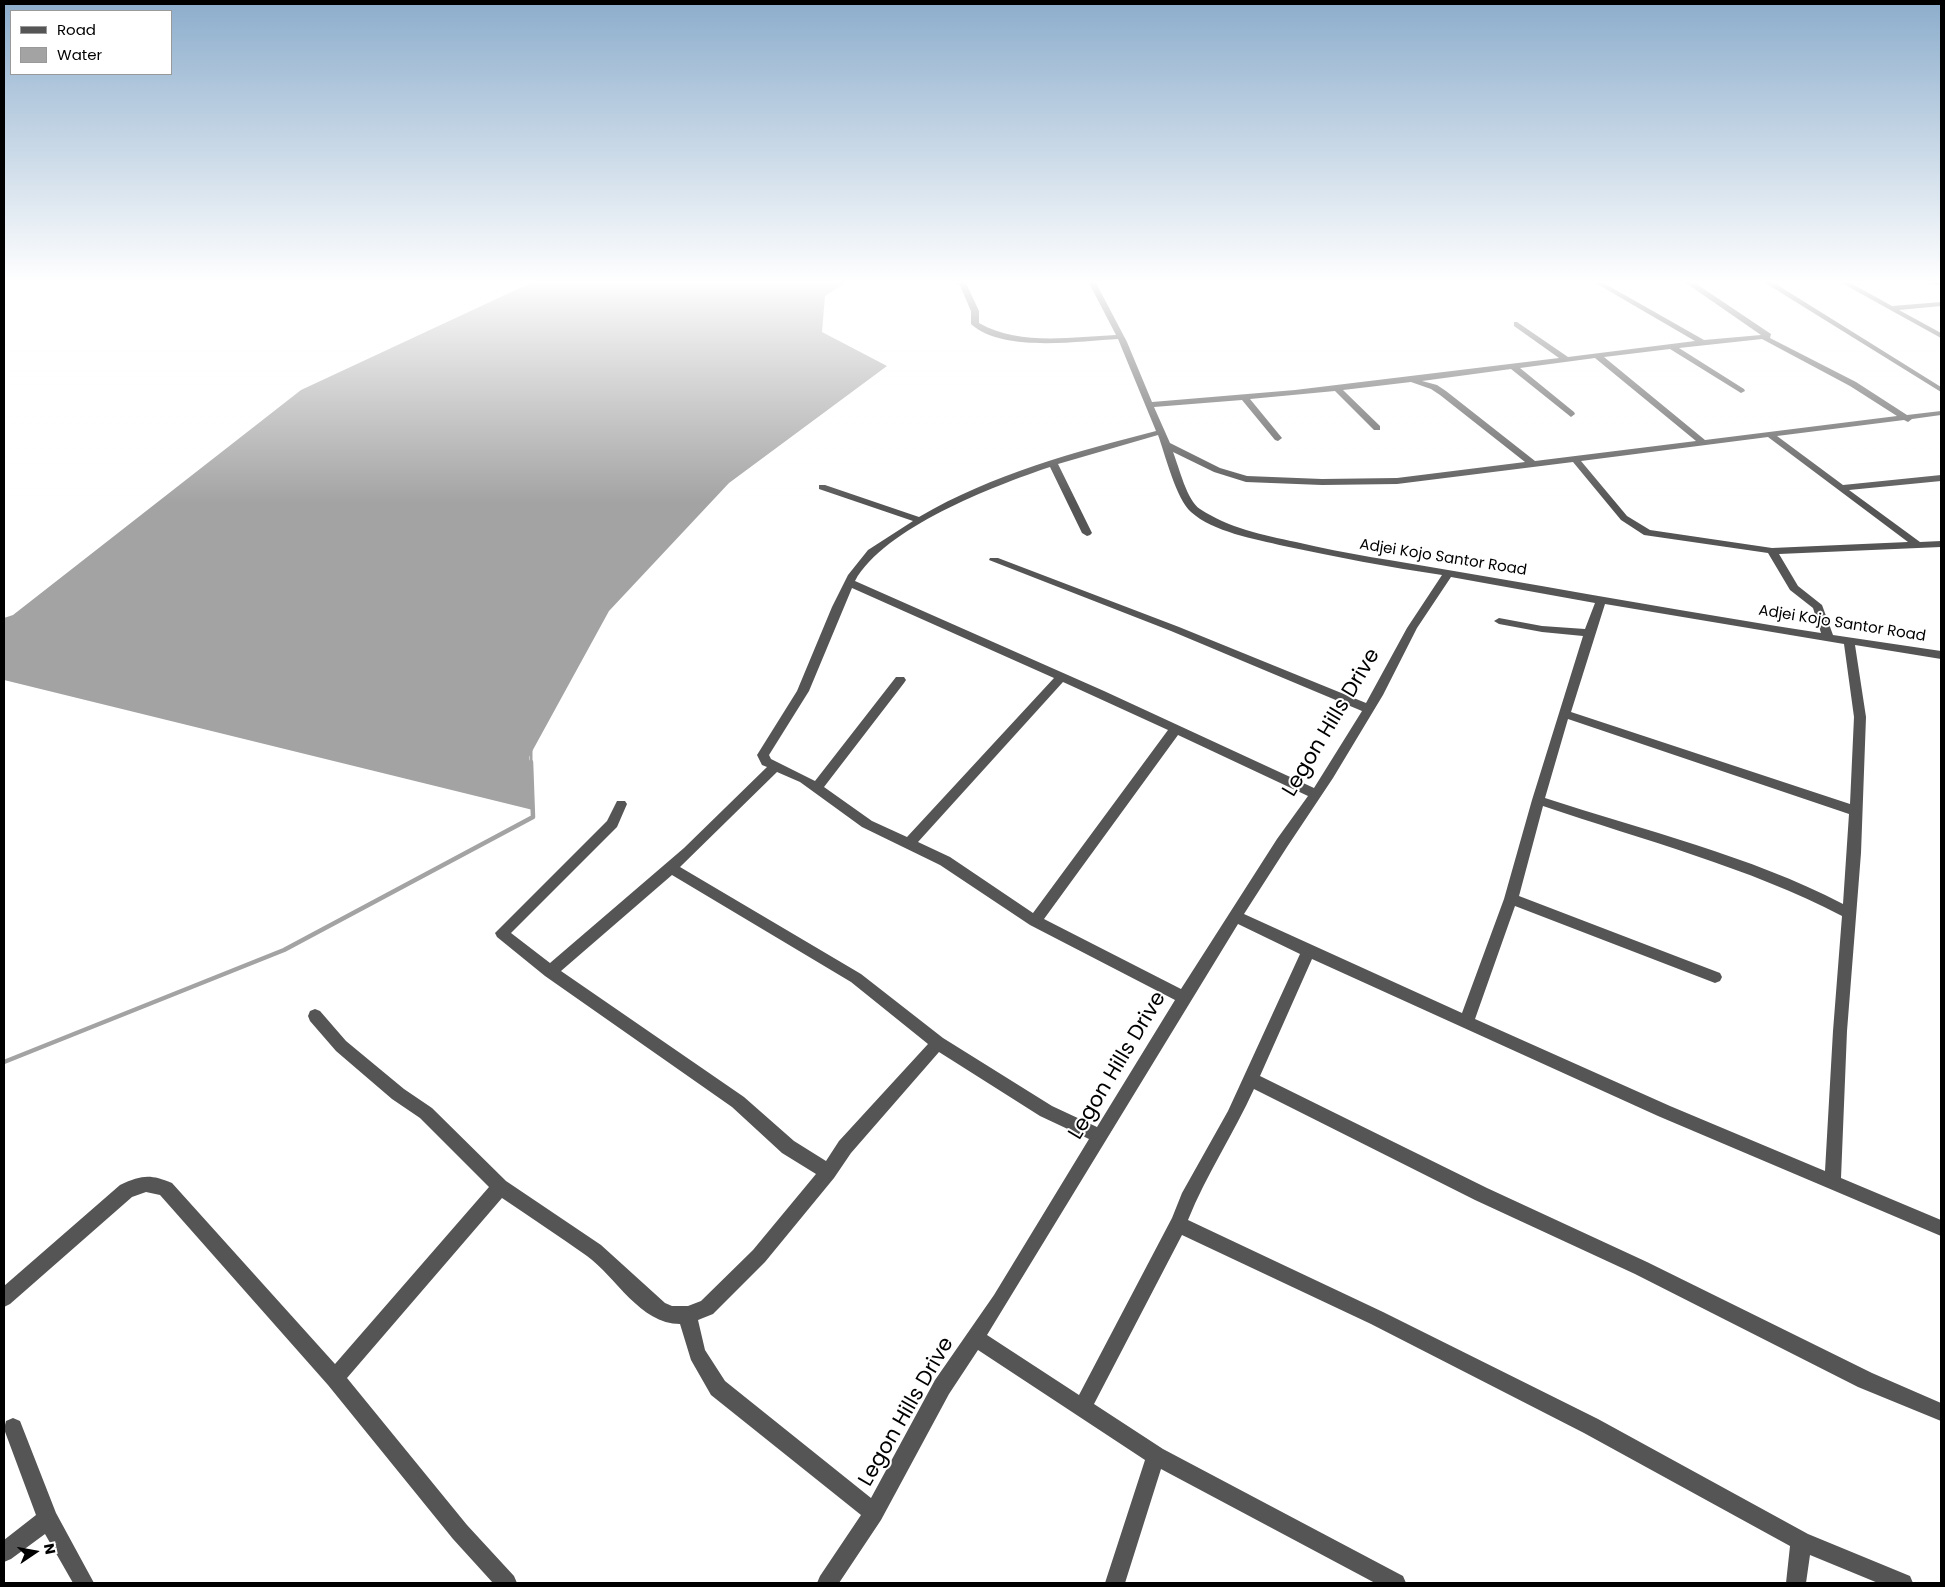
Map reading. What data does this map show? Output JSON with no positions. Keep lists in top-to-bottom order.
{
  "streets": {
    "street": ["Adjei Kojo Santor Road", "Legon Hills Drive"]
  },
  "crossings": [
    ["Adjei Kojo Santor Road", "Legon Hills Drive"]
  ],
  "legend": ["Road", "Water"],
  "north": "right"
}
